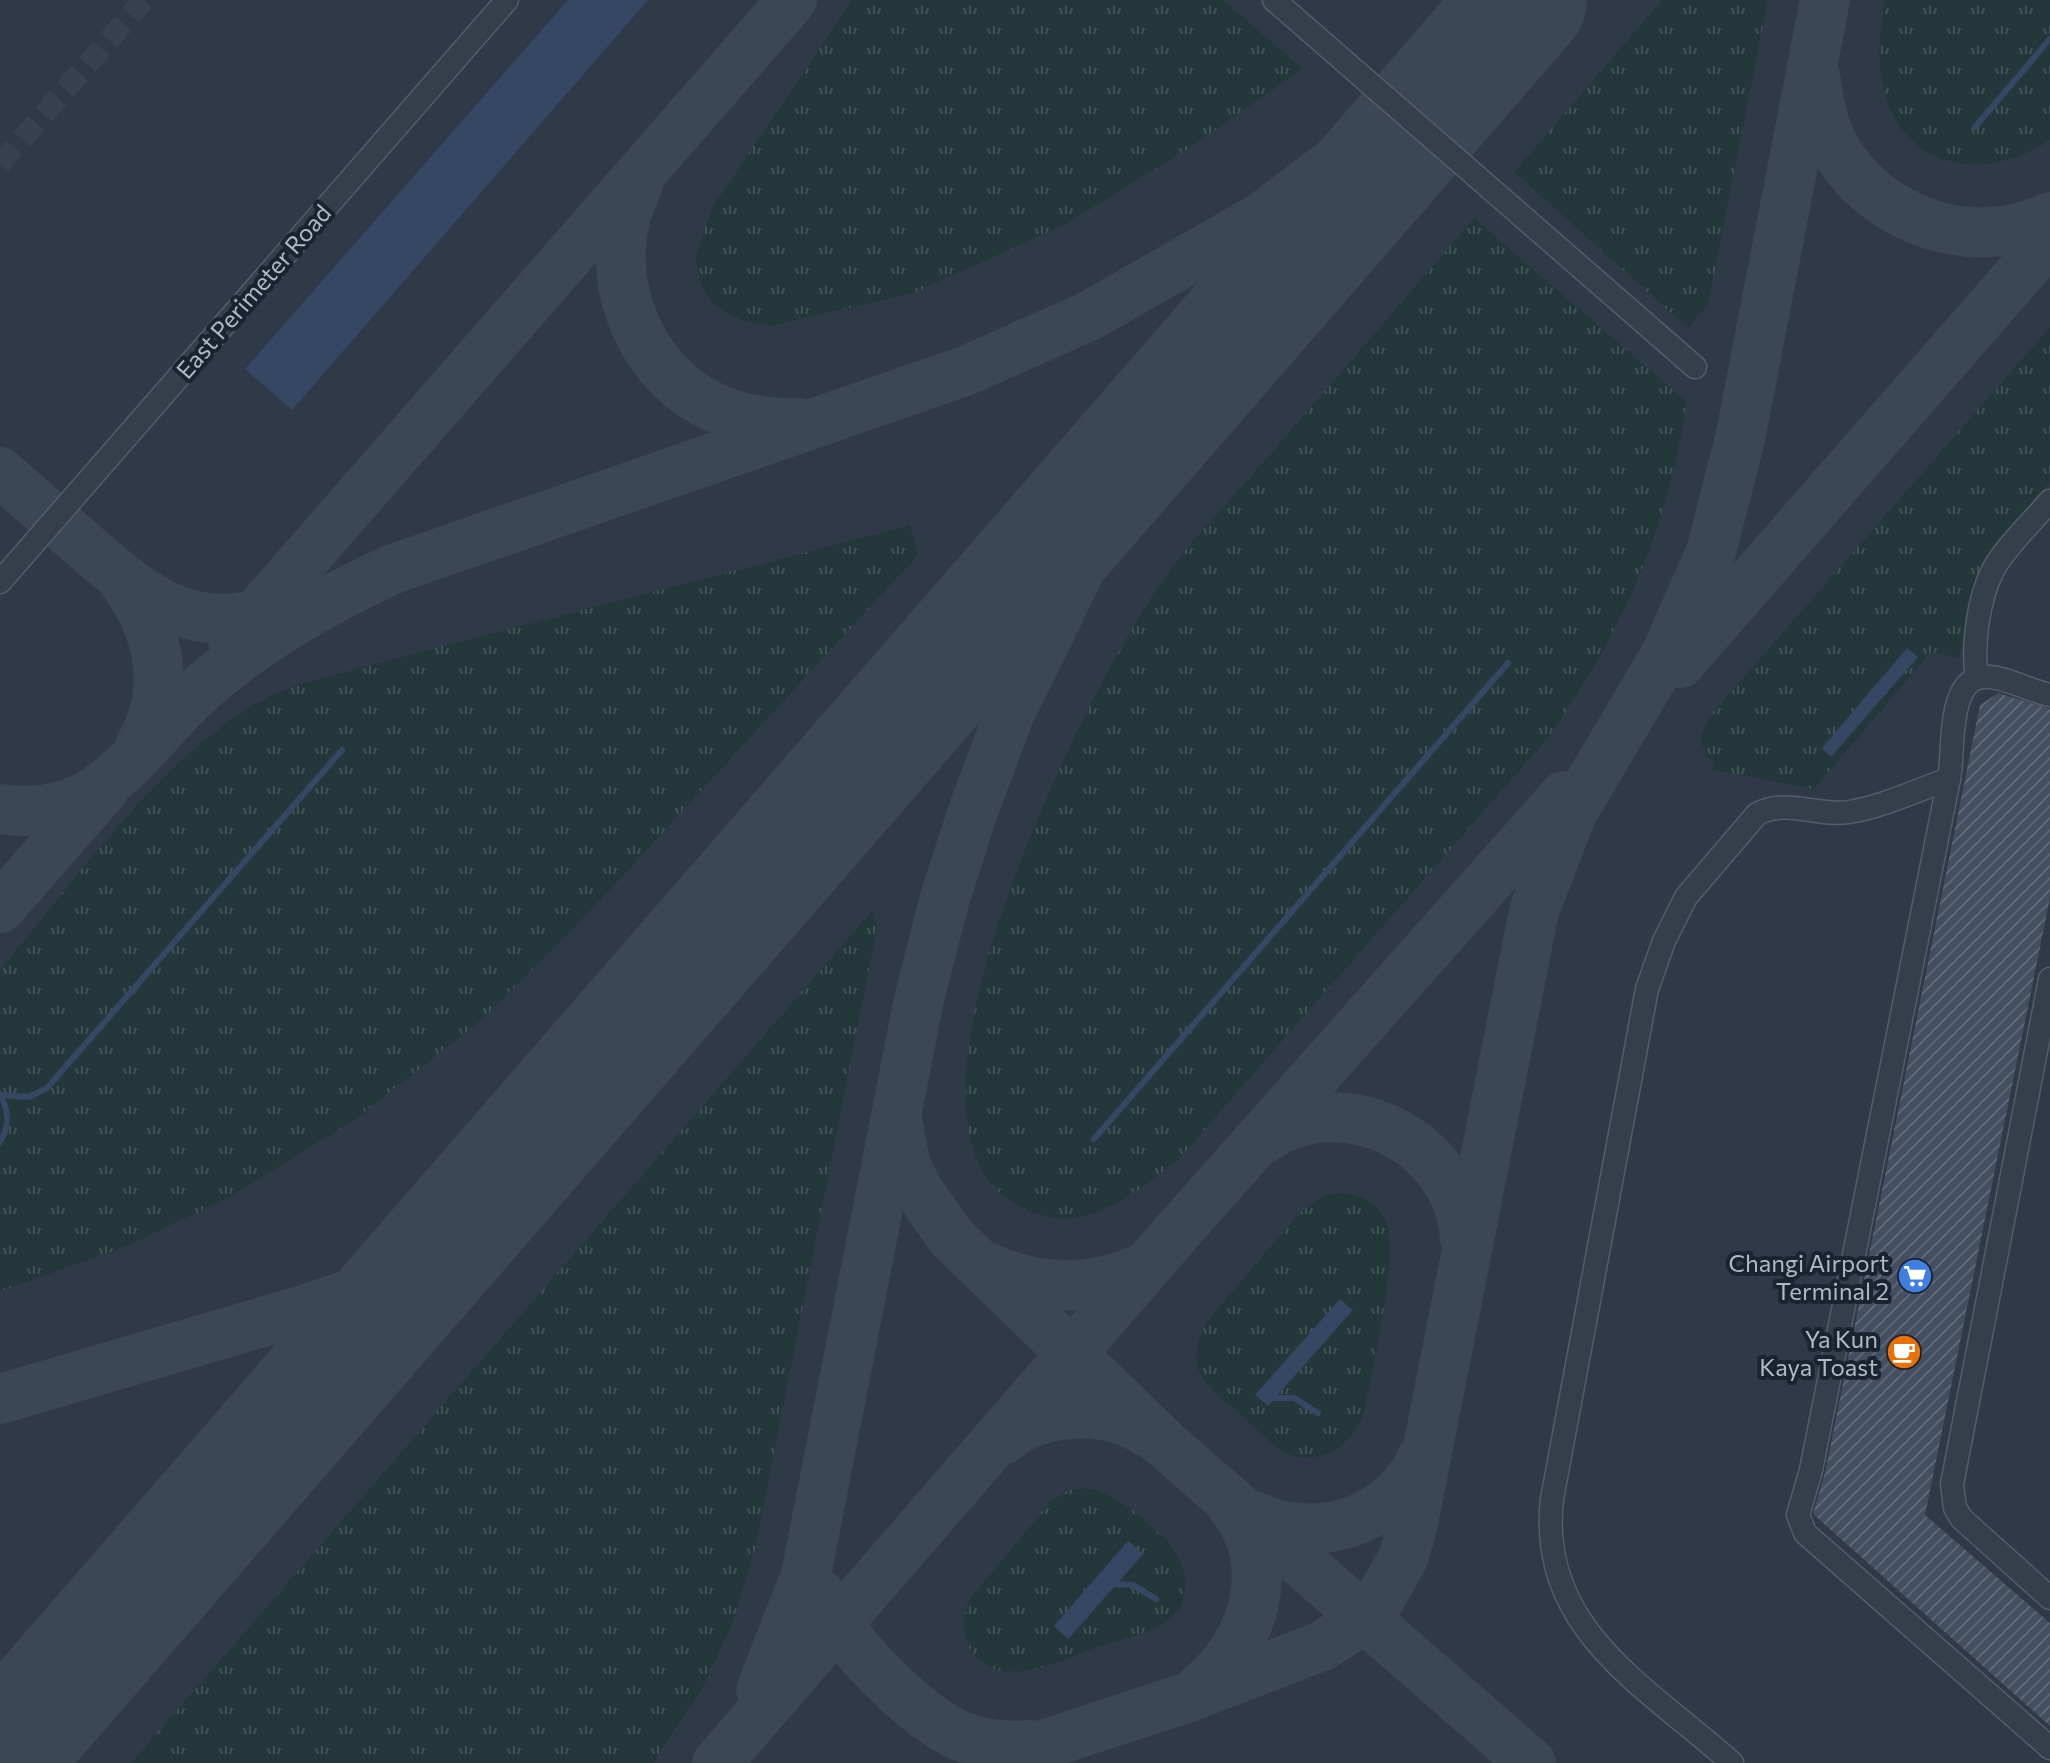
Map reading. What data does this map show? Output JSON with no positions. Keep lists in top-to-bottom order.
{
  "streets": {
    "lane": ["East Perimeter Road"]
  },
  "places": {
    "supermarket": ["Changi Airport Terminal 2"],
    "cafe": ["Ya Kun Kaya Toast"]
  }
}
